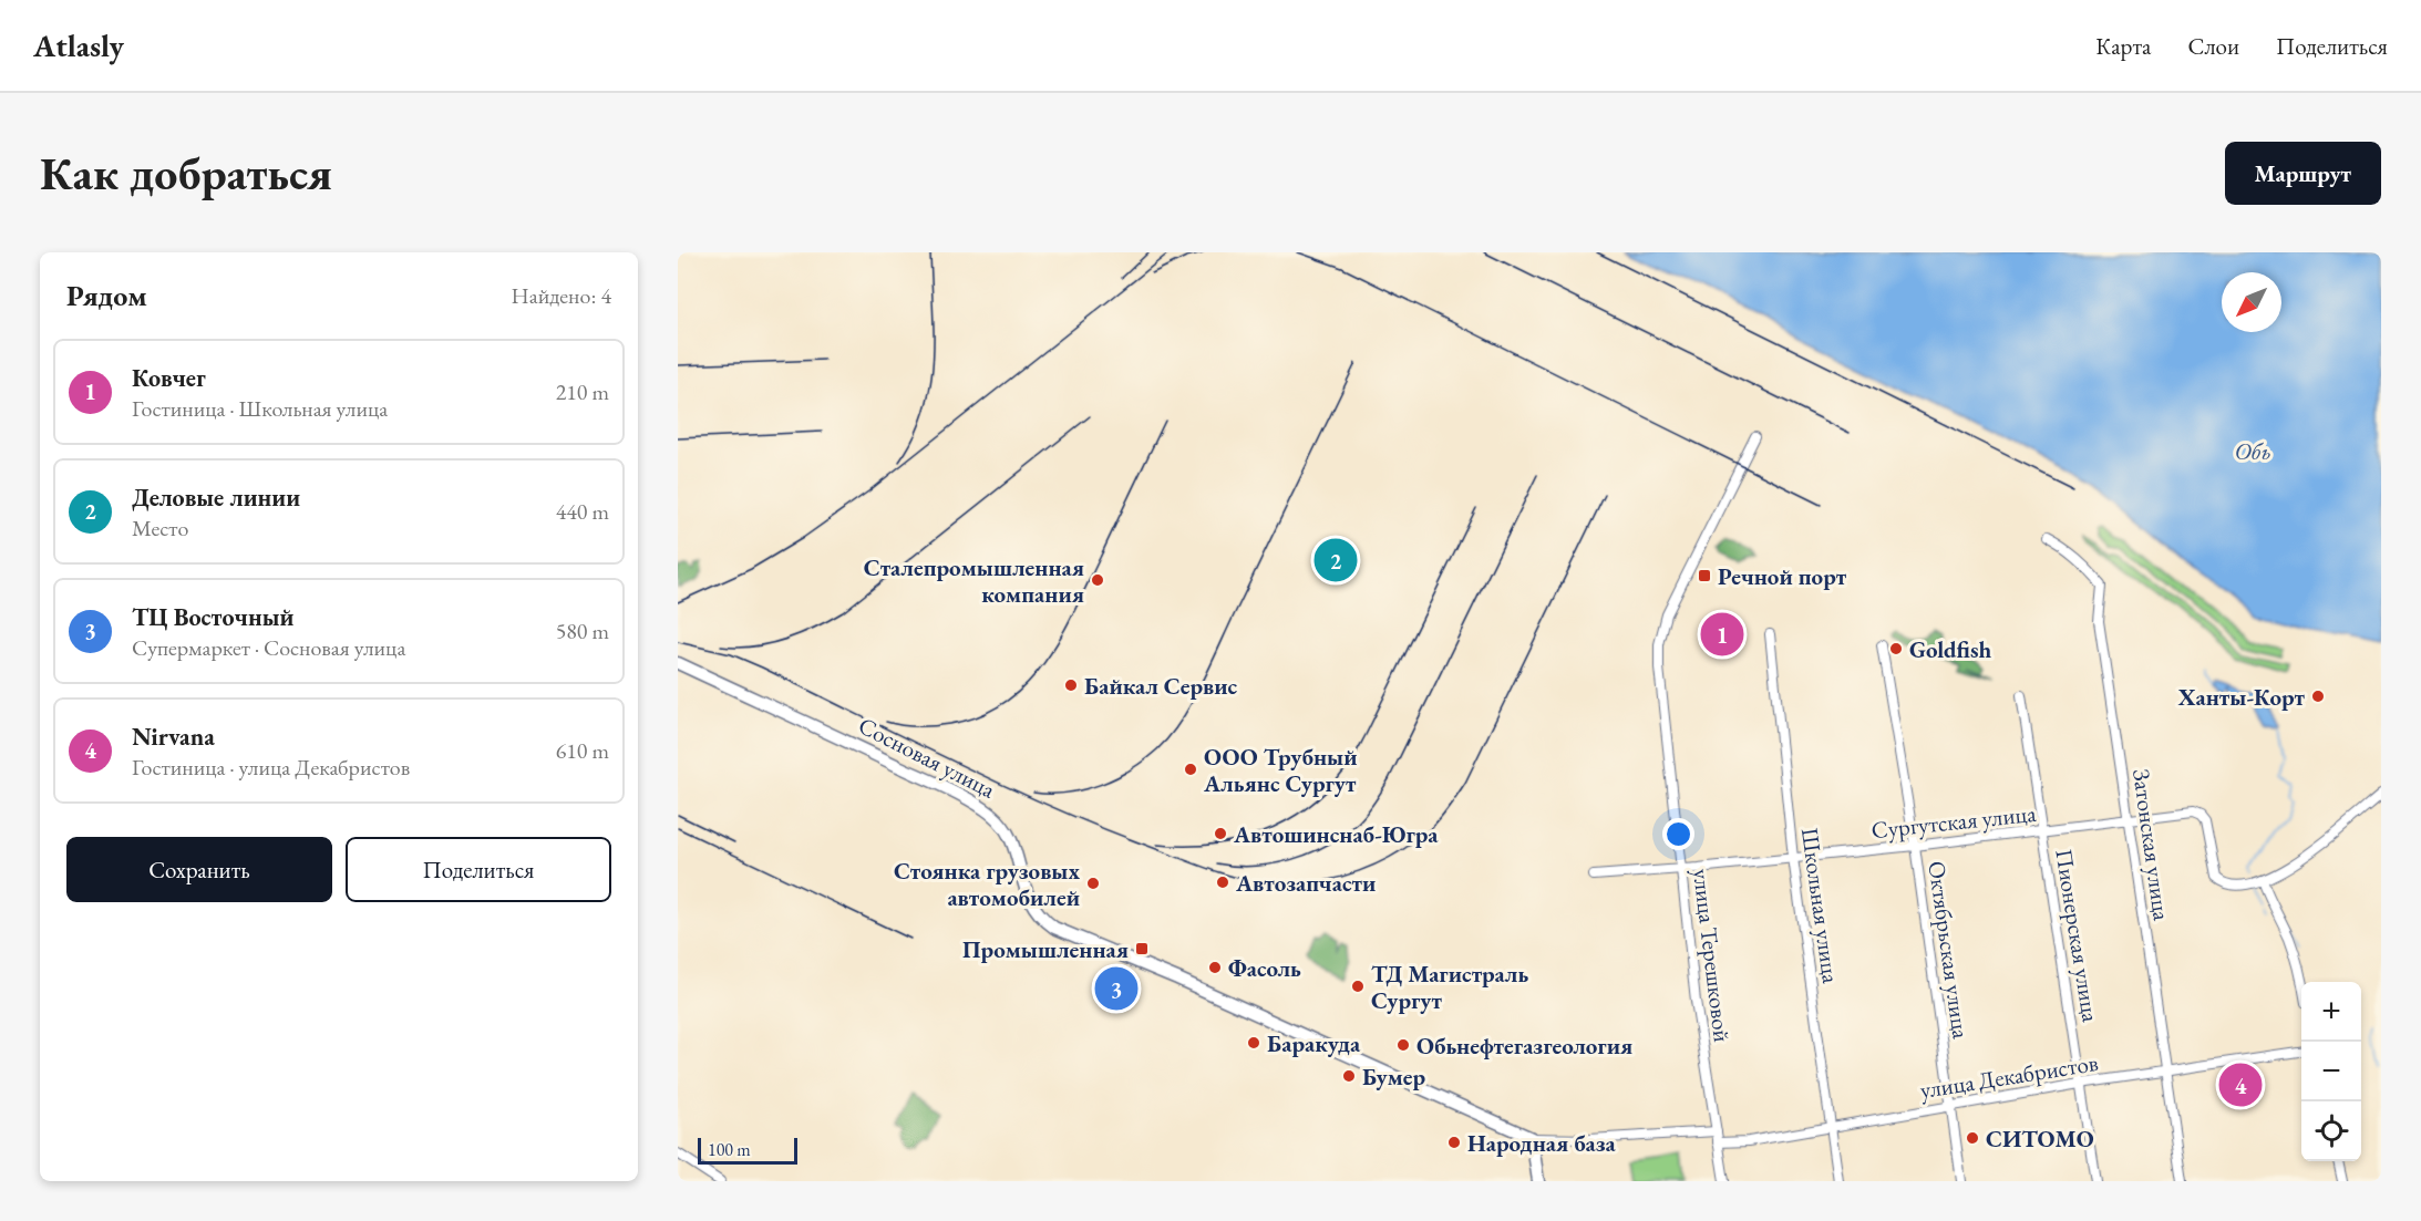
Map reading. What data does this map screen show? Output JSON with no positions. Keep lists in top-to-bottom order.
{
  "streets": {
    "main road": ["Сосновая улица"],
    "street": [
      "Сургутская улица",
      "Затонская улица",
      "Школьная улица",
      "Пионерская улица",
      "Октябрьская улица",
      "улица Терешковой",
      "улица Декабристов"
    ]
  },
  "crossings": [
    ["Сургутская улица", "Затонская улица"],
    ["Сургутская улица", "Школьная улица"],
    ["Сургутская улица", "Пионерская улица"],
    ["Сургутская улица", "Октябрьская улица"],
    ["Сургутская улица", "улица Терешковой"],
    ["Затонская улица", "улица Декабристов"],
    ["Школьная улица", "улица Декабристов"],
    ["Пионерская улица", "улица Декабристов"],
    ["Октябрьская улица", "улица Декабристов"],
    ["улица Терешковой", "улица Декабристов"]
  ],
  "water": ["Обь"],
  "places": {
    "transit": ["Речной порт", "Промышленная"],
    "other": [
      "Сталепромышленная компания",
      "Goldfish",
      "Байкал Сервис",
      "Ханты-Корт",
      "ООО Трубный Альянс Сургут",
      "Автошинснаб-Югра",
      "Автозапчасти",
      "Стоянка грузовых автомобилей",
      "Фасоль",
      "ТД Магистраль Сургут",
      "Баракуда",
      "Обьнефтегазгеология",
      "Бумер",
      "СИТОМО",
      "Народная база"
    ]
  },
  "scale_bar": "100 m",
  "north": "bottom left",
  "page": {
    "header": "Atlasly",
    "nav": ["Карта", "Слои", "Поделиться"],
    "buttons": [
      "Маршрут",
      ["Сохранить", "Поделиться"]
    ],
    "title": "Как добраться",
    "heading": ["Рядом", "Найдено: 4"],
    "list": [
      {
        "mark": "1",
        "name": "Ковчег",
        "note": "Гостиница · Школьная улица",
        "value": "210 m"
      },
      {
        "mark": "2",
        "name": "Деловые линии",
        "note": "Место",
        "value": "440 m"
      },
      {
        "mark": "3",
        "name": "ТЦ Восточный",
        "note": "Супермаркет · Сосновая улица",
        "value": "580 m"
      },
      {
        "mark": "4",
        "name": "Nirvana",
        "note": "Гостиница · улица Декабристов",
        "value": "610 m"
      }
    ],
    "pins": [
      "2",
      "1",
      "3",
      "4"
    ],
    "map_buttons": ["+", "−"],
    "scale": "100 m"
  }
}
